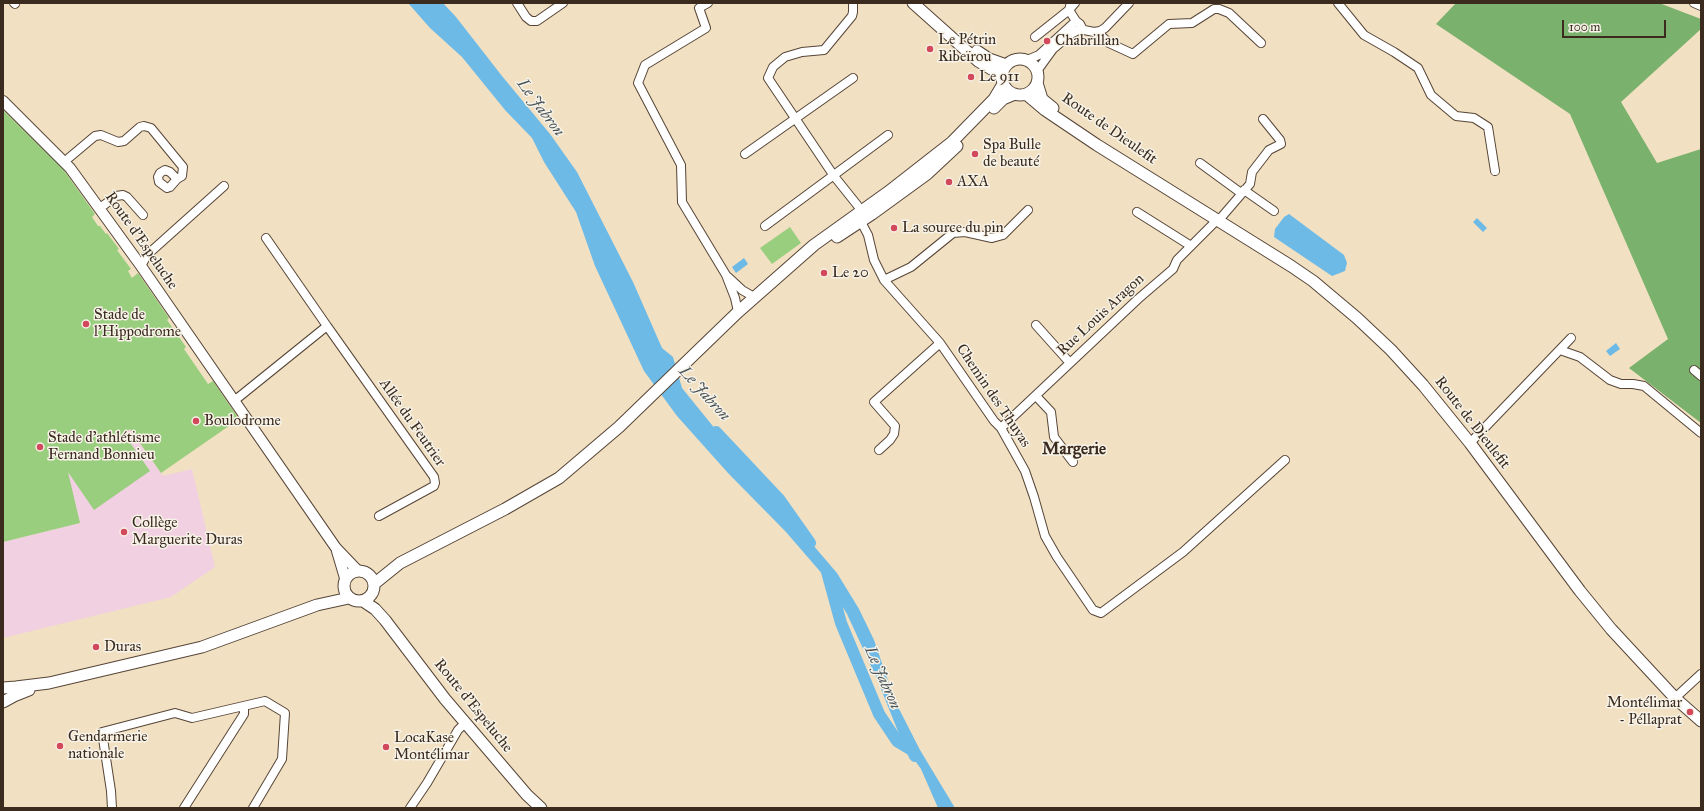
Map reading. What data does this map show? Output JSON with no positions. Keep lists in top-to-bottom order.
{
  "streets": {
    "main road": ["Route de Dieulefit", "Route d'Espeluche"],
    "street": ["Rue Louis Aragon", "Chemin des Thuyas", "Allée du Feutrier"]
  },
  "crossings": [
    ["Route de Dieulefit", "Rue Louis Aragon"],
    ["Rue Louis Aragon", "Chemin des Thuyas"]
  ],
  "districts": ["Margerie"],
  "water": ["Le Jabron"],
  "places": [
    "Chabrillan",
    "Le Pétrin Ribeïrou",
    "Le 911",
    "Spa Bulle de beauté",
    "AXA",
    "La source du pin",
    "Le 20",
    "Stade de l'Hippodrome",
    "Boulodrome",
    "Stade d'athlétisme Fernand Bonnieu",
    "Collège Marguerite Duras",
    "Duras",
    "Montélimar - Péllaprat",
    "Gendarmerie nationale",
    "LocaKase Montélimar"
  ],
  "scale_bar": "100 m"
}
